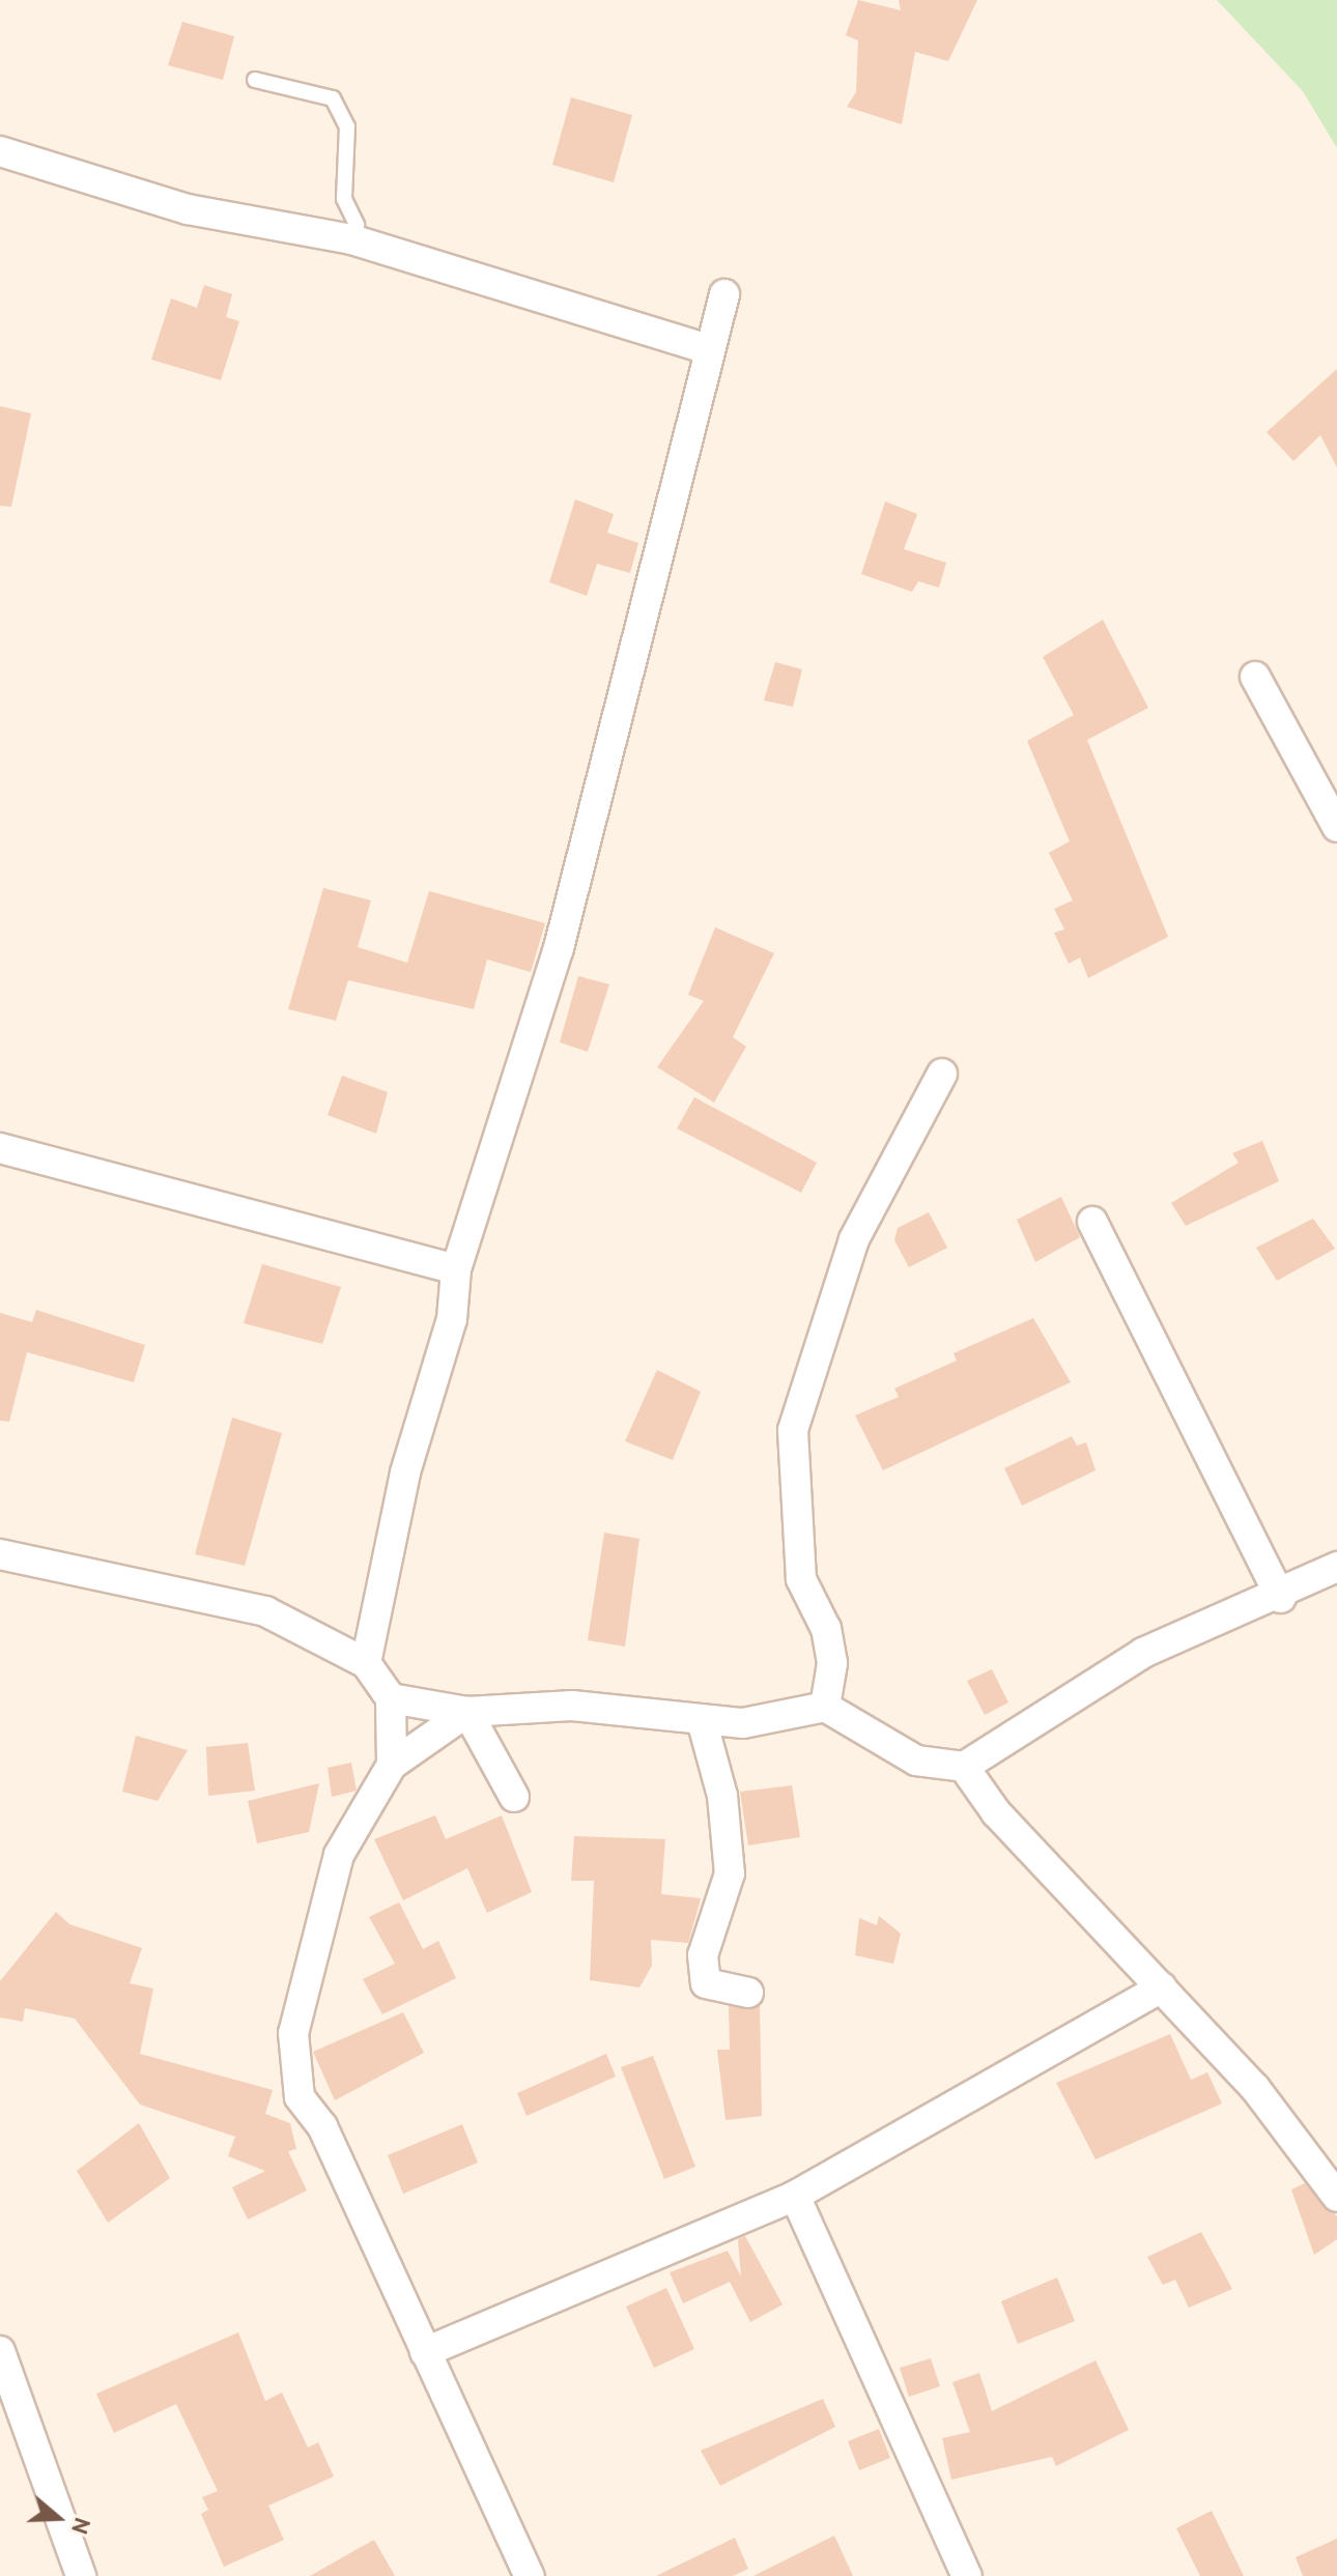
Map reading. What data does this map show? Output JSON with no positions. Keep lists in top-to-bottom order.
{
  "north": "right"
}
